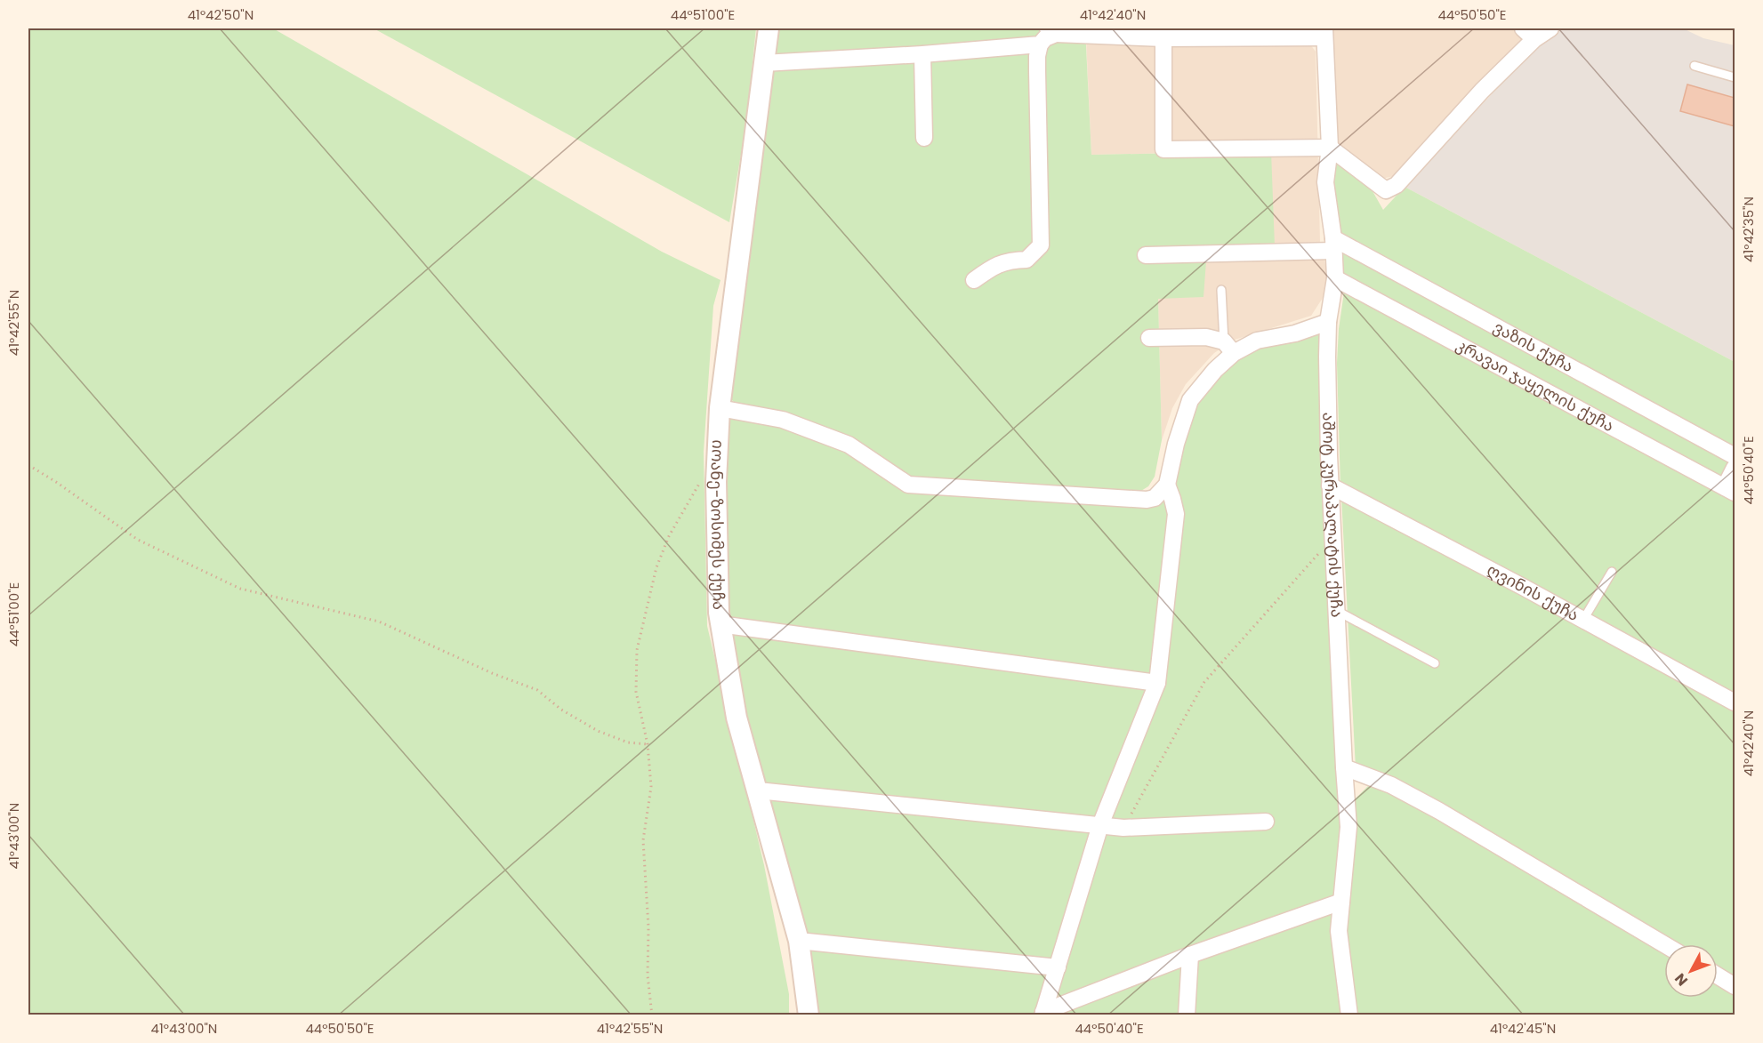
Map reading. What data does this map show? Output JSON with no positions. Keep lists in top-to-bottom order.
{
  "streets": {
    "street": [
      "ვაზის ქუჩა",
      "კრავაი ჯაყელის ქუჩა",
      "აშოტ კურაპალატის ქუჩა",
      "იოანე-ზოსიმეს ქუჩა",
      "ღვინის ქუჩა"
    ]
  },
  "crossings": [
    ["ვაზის ქუჩა", "აშოტ კურაპალატის ქუჩა"],
    ["კრავაი ჯაყელის ქუჩა", "აშოტ კურაპალატის ქუჩა"],
    ["აშოტ კურაპალატის ქუჩა", "ღვინის ქუჩა"]
  ],
  "north": "bottom left",
  "coordinates": [
    "41°42'50\"N",
    "44°51'00\"E",
    "41°42'40\"N",
    "44°50'50\"E",
    "41°42'35\"N",
    "41°42'55\"N",
    "44°50'40\"E",
    "41°43'00\"N",
    "41°42'45\"N"
  ]
}
